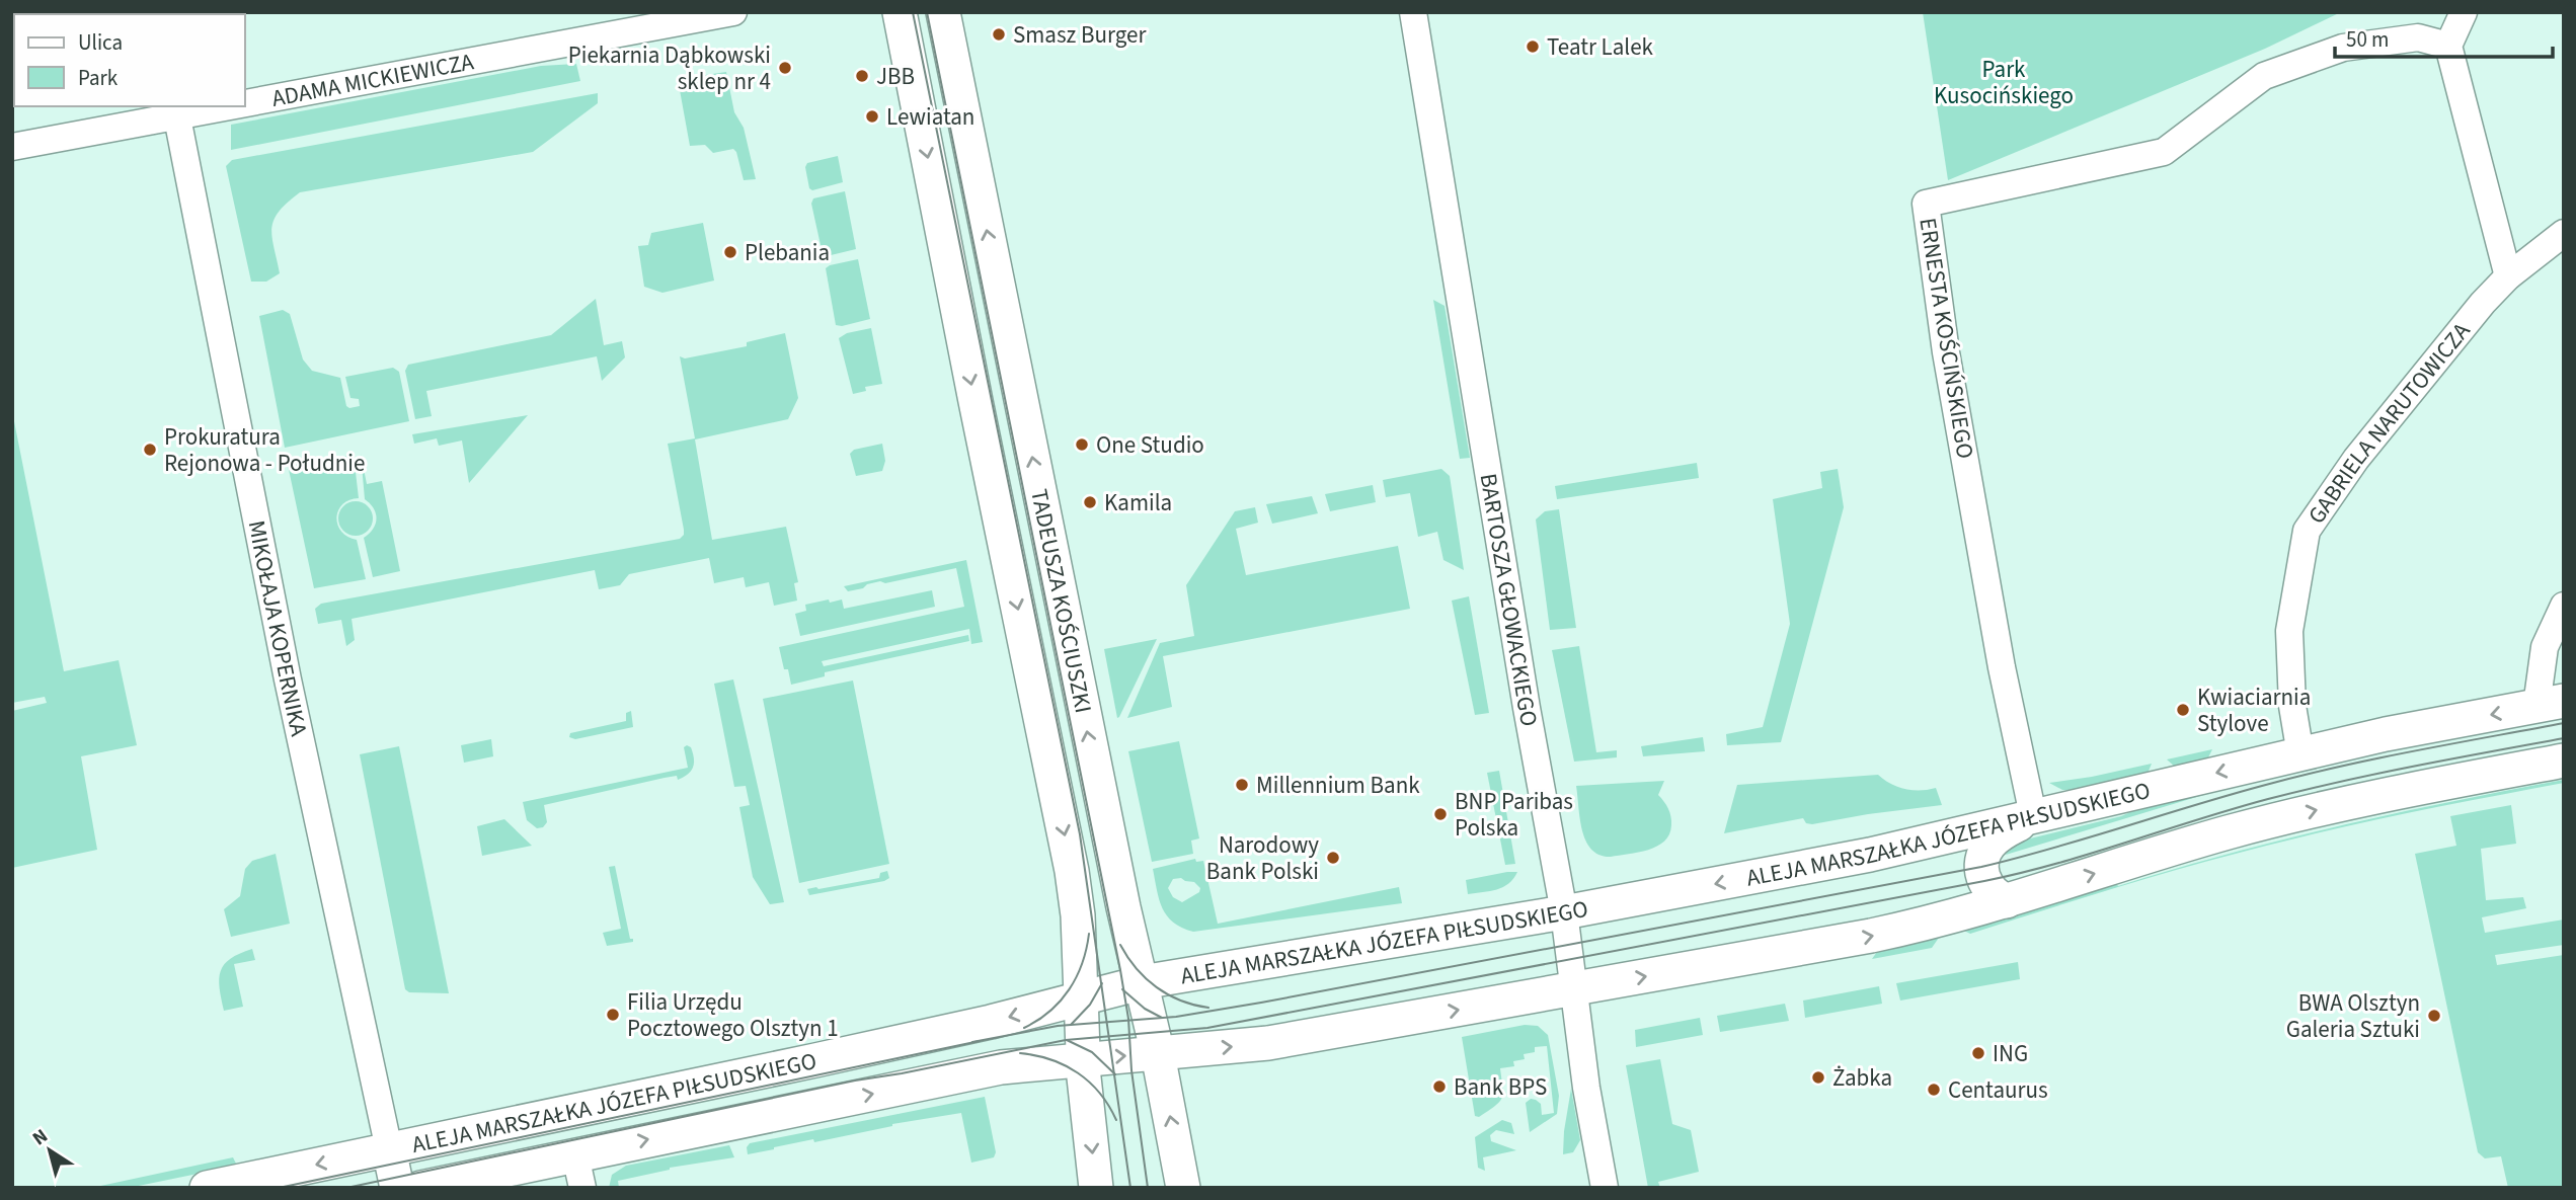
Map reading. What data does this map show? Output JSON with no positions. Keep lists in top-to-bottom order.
{
  "streets": {
    "street": [
      "ADAMA MICKIEWICZA",
      "ERNESTA KOŚCIŃSKIEGO",
      "GABRIELA NARUTOWICZA",
      "TADEUSZA KOŚCIUSZKI",
      "BARTOSZA GŁOWACKIEGO",
      "MIKOŁAJA KOPERNIKA",
      "ALEJA MARSZAŁKA JÓZEFA PIŁSUDSKIEGO"
    ]
  },
  "crossings": [
    ["ADAMA MICKIEWICZA", "MIKOŁAJA KOPERNIKA"],
    ["ERNESTA KOŚCIŃSKIEGO", "ALEJA MARSZAŁKA JÓZEFA PIŁSUDSKIEGO"],
    ["GABRIELA NARUTOWICZA", "ALEJA MARSZAŁKA JÓZEFA PIŁSUDSKIEGO"],
    ["TADEUSZA KOŚCIUSZKI", "ALEJA MARSZAŁKA JÓZEFA PIŁSUDSKIEGO"],
    ["BARTOSZA GŁOWACKIEGO", "ALEJA MARSZAŁKA JÓZEFA PIŁSUDSKIEGO"],
    ["MIKOŁAJA KOPERNIKA", "ALEJA MARSZAŁKA JÓZEFA PIŁSUDSKIEGO"]
  ],
  "parks": ["Park Kusocińskiego"],
  "places": [
    "Smasz Burger",
    "Teatr Lalek",
    "Piekarnia Dąbkowski sklep nr 4",
    "JBB",
    "Lewiatan",
    "Plebania",
    "One Studio",
    "Prokuratura Rejonowa - Południe",
    "Kamila",
    "Kwiaciarnia Stylove",
    "Millennium Bank",
    "BNP Paribas Polska",
    "Narodowy Bank Polski",
    "Filia Urzędu Pocztowego Olsztyn 1",
    "BWA Olsztyn Galeria Sztuki",
    "ING",
    "Żabka",
    "Bank BPS",
    "Centaurus"
  ],
  "legend": ["Ulica", "Park"],
  "scale_bar": "50 m",
  "north": "top left"
}
